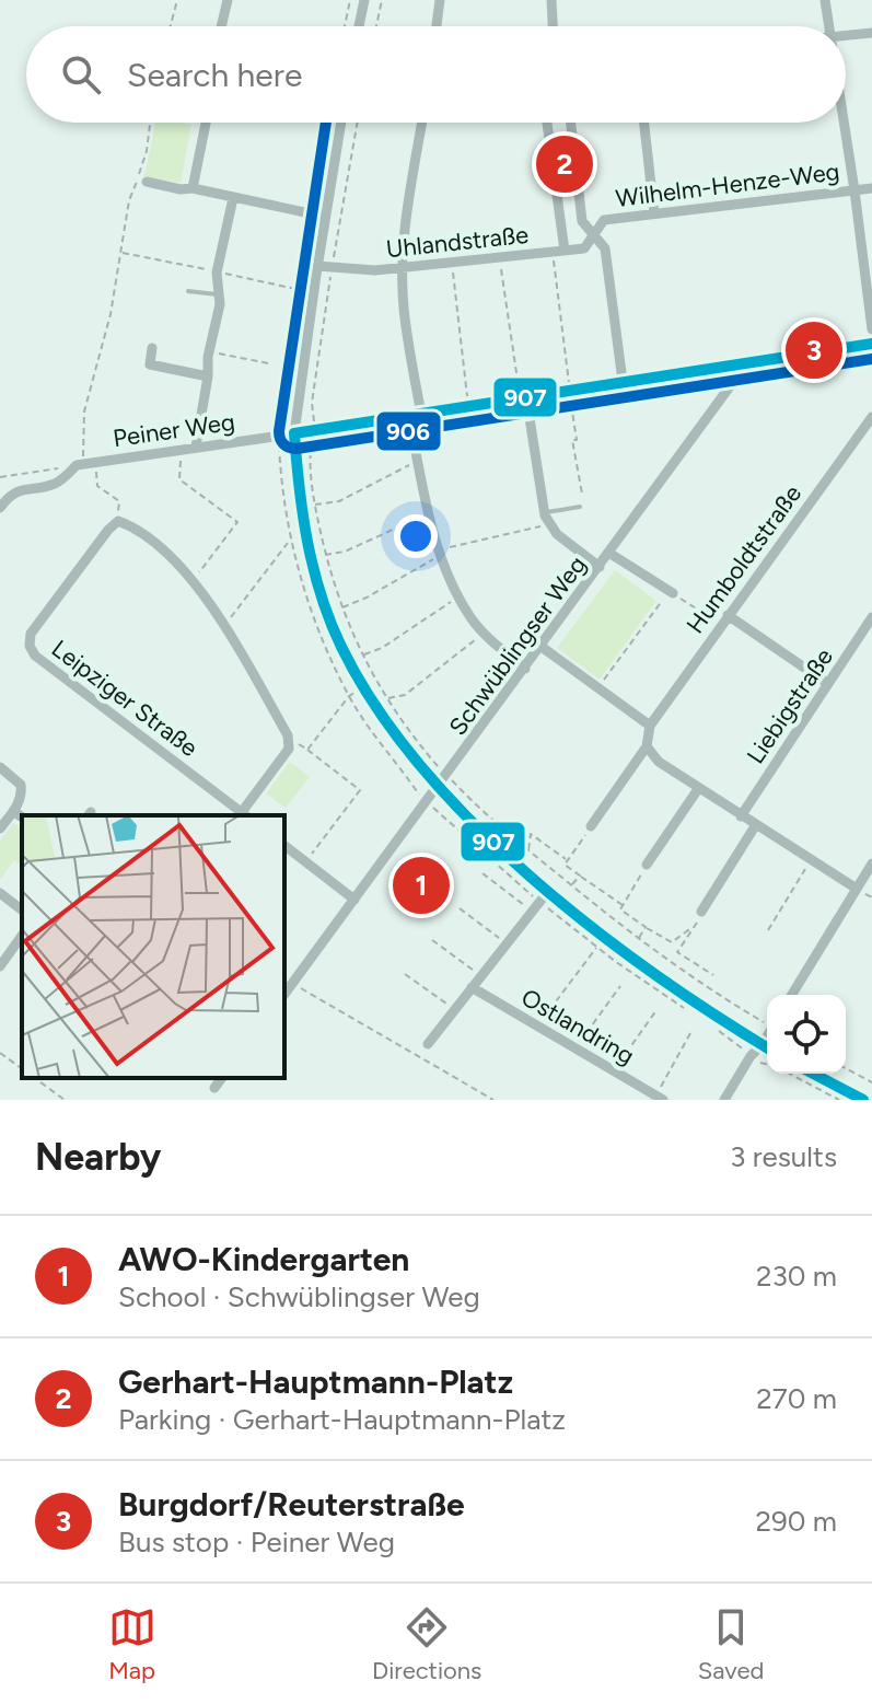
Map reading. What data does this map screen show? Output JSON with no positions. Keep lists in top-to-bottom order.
{
  "streets": {
    "street": [
      "Wilhelm-Henze-Weg",
      "Uhlandstraße",
      "Peiner Weg",
      "Humboldtstraße",
      "Schwüblingser Weg",
      "Leipziger Straße",
      "Liebigstraße",
      "Ostlandring"
    ]
  },
  "crossings": [
    ["Wilhelm-Henze-Weg", "Uhlandstraße"],
    ["Peiner Weg", "Schwüblingser Weg"]
  ],
  "lines": ["transit line 906", "transit line 907"],
  "page": {
    "search": "Search here",
    "pins": ["2", "3", "1"],
    "heading": ["Nearby", "3 results"],
    "list": [
      {
        "mark": "1",
        "name": "AWO-Kindergarten",
        "note": "School · Schwüblingser Weg",
        "value": "230 m"
      },
      {
        "mark": "2",
        "name": "Gerhart-Hauptmann-Platz",
        "note": "Parking · Gerhart-Hauptmann-Platz",
        "value": "270 m"
      },
      {
        "mark": "3",
        "name": "Burgdorf/Reuterstraße",
        "note": "Bus stop · Peiner Weg",
        "value": "290 m"
      }
    ],
    "nav": ["Map", "Directions", "Saved"]
  }
}
